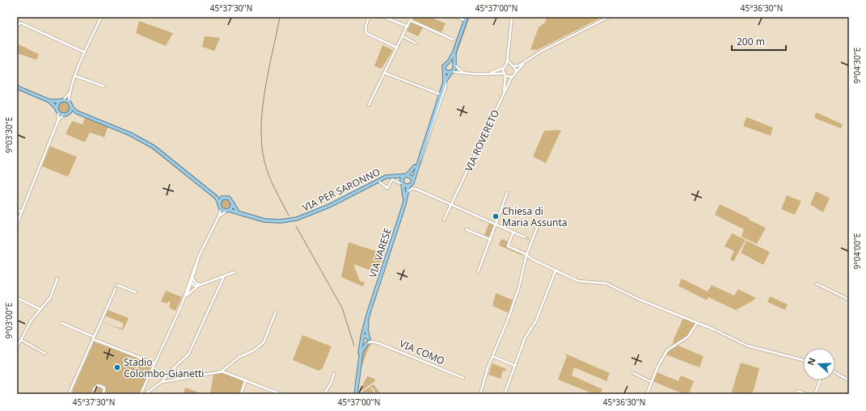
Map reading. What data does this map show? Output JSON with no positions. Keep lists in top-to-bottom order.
{
  "streets": {
    "main road": ["VIA PER SARONNO", "VIA VARESE"],
    "street": ["VIA ROVERETO", "VIA COMO"]
  },
  "crossings": [
    ["VIA PER SARONNO", "VIA VARESE"],
    ["VIA VARESE", "VIA COMO"]
  ],
  "places": ["Chiesa di Maria Assunta", "Stadio Colombo-Gianetti"],
  "scale_bar": "200 m",
  "north": "left",
  "coordinates": [
    "45°37'30\"N",
    "45°37'00\"N",
    "45°36'30\"N",
    "9°04'30\"E",
    "9°03'30\"E",
    "9°04'00\"E",
    "9°03'00\"E"
  ]
}
